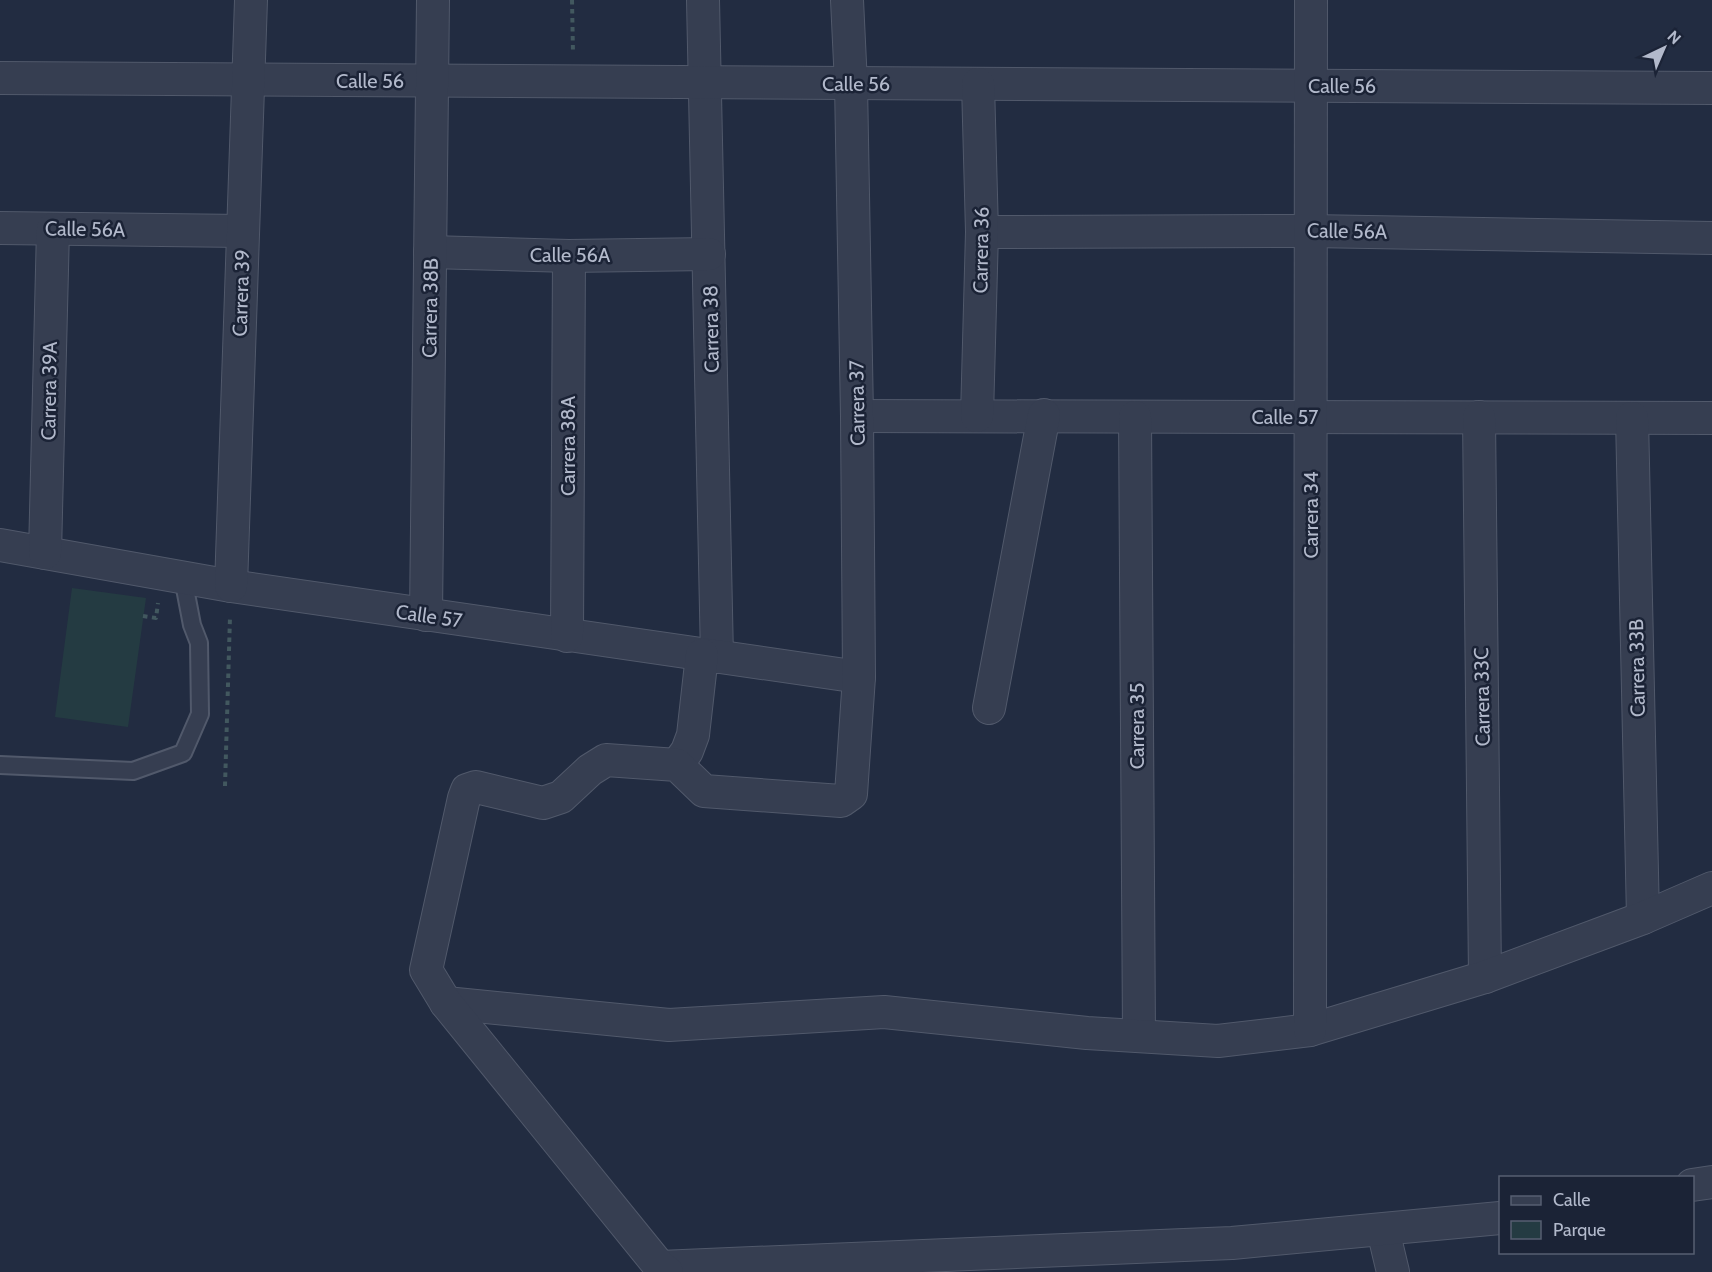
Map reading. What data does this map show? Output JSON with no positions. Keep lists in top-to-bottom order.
{
  "streets": {
    "street": [
      "Calle 56",
      "Calle 56A",
      "Carrera 36",
      "Carrera 39",
      "Carrera 38B",
      "Carrera 38",
      "Carrera 39A",
      "Carrera 37",
      "Calle 57",
      "Carrera 38A",
      "Carrera 34",
      "Carrera 33B",
      "Carrera 33C",
      "Carrera 35"
    ]
  },
  "crossings": [
    ["Calle 56", "Carrera 36"],
    ["Calle 56", "Carrera 39"],
    ["Calle 56", "Carrera 38B"],
    ["Calle 56", "Carrera 38"],
    ["Calle 56", "Carrera 37"],
    ["Calle 56", "Carrera 34"],
    ["Calle 56A", "Carrera 36"],
    ["Calle 56A", "Carrera 39"],
    ["Calle 56A", "Carrera 38B"],
    ["Calle 56A", "Carrera 38"],
    ["Calle 56A", "Carrera 39A"],
    ["Calle 56A", "Carrera 38A"],
    ["Calle 56A", "Carrera 34"],
    ["Carrera 36", "Calle 57"],
    ["Carrera 39", "Calle 57"],
    ["Carrera 38B", "Calle 57"],
    ["Carrera 38", "Carrera 37"],
    ["Carrera 38", "Calle 57"],
    ["Carrera 39A", "Calle 57"],
    ["Carrera 37", "Calle 57"],
    ["Calle 57", "Carrera 38A"],
    ["Calle 57", "Carrera 34"],
    ["Calle 57", "Carrera 33B"],
    ["Calle 57", "Carrera 33C"],
    ["Calle 57", "Carrera 35"]
  ],
  "legend": ["Calle", "Parque"],
  "north": "top right"
}
